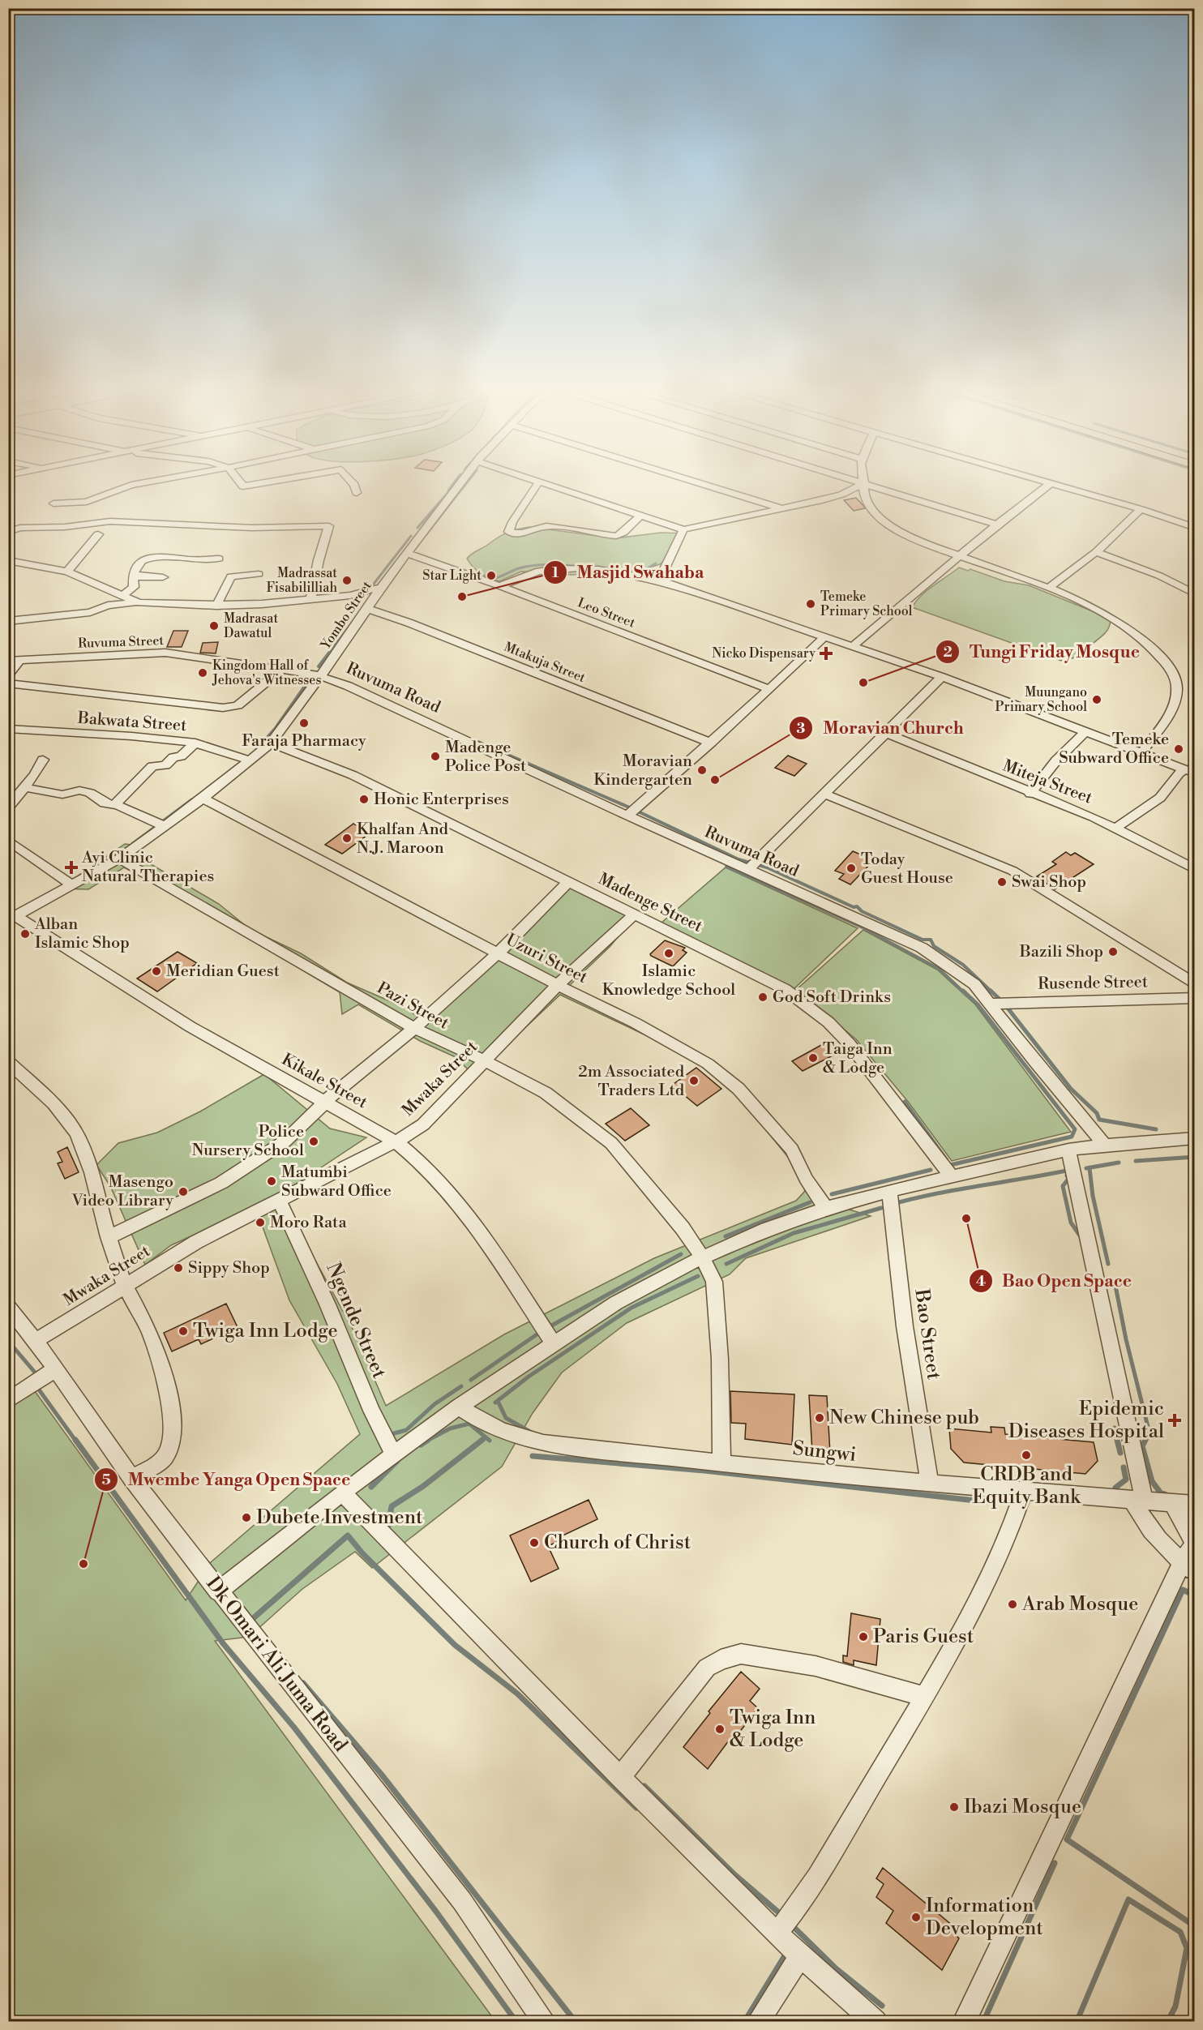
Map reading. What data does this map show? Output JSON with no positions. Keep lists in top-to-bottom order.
{
  "streets": {
    "street": [
      "Leo Street",
      "Yombo Street",
      "Ruvuma Street",
      "Mtakuja Street",
      "Ruvuma Road",
      "Bakwata Street",
      "Miteja Street",
      "Madenge Street",
      "Uzuri Street",
      "Rusende Street",
      "Pazi Street",
      "Mwaka Street",
      "Kikale Street",
      "Ngende Street",
      "Bao Street",
      "Sungwi",
      "Dk Omari Ali Juma Road"
    ]
  },
  "crossings": [
    ["Leo Street", "Yombo Street"],
    ["Yombo Street", "Ruvuma Street"],
    ["Yombo Street", "Mtakuja Street"],
    ["Yombo Street", "Ruvuma Road"],
    ["Yombo Street", "Bakwata Street"],
    ["Yombo Street", "Madenge Street"],
    ["Yombo Street", "Uzuri Street"],
    ["Yombo Street", "Pazi Street"],
    ["Yombo Street", "Kikale Street"],
    ["Ruvuma Street", "Ruvuma Road"],
    ["Ruvuma Road", "Rusende Street"],
    ["Madenge Street", "Mwaka Street"],
    ["Uzuri Street", "Mwaka Street"],
    ["Pazi Street", "Mwaka Street"],
    ["Pazi Street", "Sungwi"],
    ["Mwaka Street", "Kikale Street"],
    ["Mwaka Street", "Ngende Street"],
    ["Mwaka Street", "Dk Omari Ali Juma Road"],
    ["Bao Street", "Sungwi"]
  ],
  "places": {
    "other": [
      "Star Light",
      "Madrassat Fisabililliah",
      "Masjid Swahaba",
      "Temeke Primary School",
      "Madrasat Dawatul",
      "Kingdom Hall of Jehova's Witnesses",
      "Tungi Friday Mosque",
      "Muungano Primary School",
      "Faraja Pharmacy",
      "Temeke Subward Office",
      "Madenge Police Post",
      "Moravian Kindergarten",
      "Moravian Church",
      "Honic Enterprises",
      "Khalfan And N.J. Maroon",
      "Today Guest House",
      "Swai Shop",
      "Alban Islamic Shop",
      "Bazili Shop",
      "Islamic Knowledge School",
      "Meridian Guest",
      "God Soft Drinks",
      "Taiga Inn & Lodge",
      "2m Associated Traders Ltd",
      "Police Nursery School",
      "Matumbi Subward Office",
      "Masengo Video Library",
      "Bao Open Space",
      "Moro Rata",
      "Sippy Shop",
      "Twiga Inn Lodge",
      "New Chinese pub",
      "CRDB and Equity Bank",
      "Dubete Investment",
      "Church of Christ",
      "Mwembe Yanga Open Space",
      "Arab Mosque",
      "Paris Guest",
      "Twiga Inn & Lodge",
      "Ibazi Mosque",
      "Information Development"
    ],
    "health": ["Nicko Dispensary", "Ayi Clinic Natural Therapies", "Epidemic Diseases Hospital"]
  }
}
